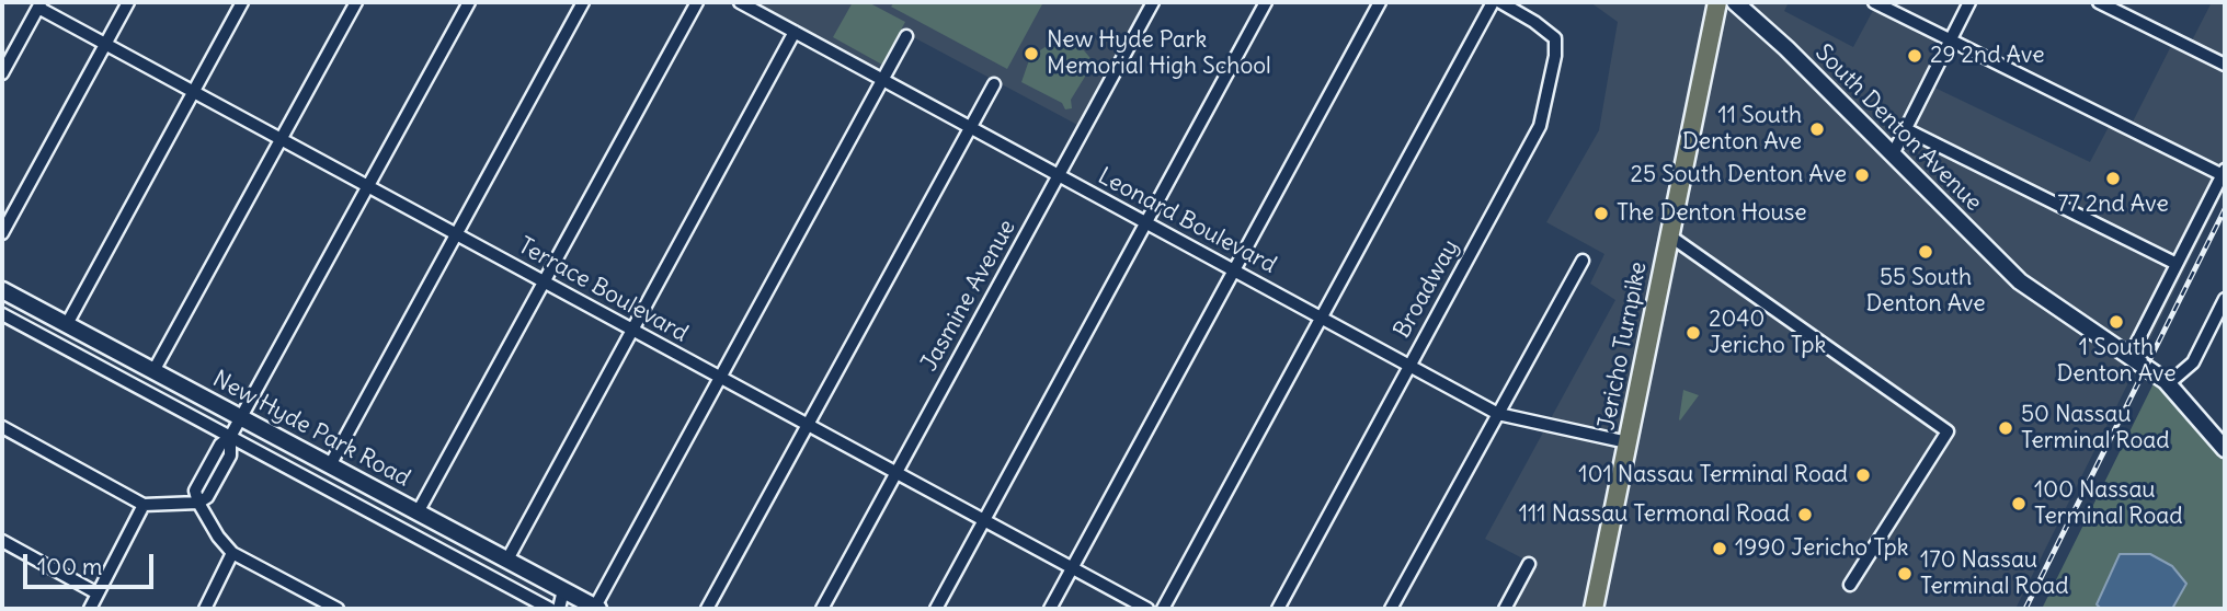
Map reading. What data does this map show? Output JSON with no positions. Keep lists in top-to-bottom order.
{
  "streets": {
    "main road": ["South Denton Avenue", "Jericho Turnpike", "New Hyde Park Road"],
    "street": [
      "Leonard Boulevard",
      "Broadway",
      "Terrace Boulevard",
      "Jasmine Avenue"
    ]
  },
  "crossings": [
    ["Leonard Boulevard", "Broadway"],
    ["Leonard Boulevard", "Jasmine Avenue"],
    ["Leonard Boulevard", "Jericho Turnpike"],
    ["Terrace Boulevard", "Jasmine Avenue"]
  ],
  "places": [
    "New Hyde Park Memorial High School",
    "29 2nd Ave",
    "11 South Denton Ave",
    "25 South Denton Ave",
    "77 2nd Ave",
    "The Denton House",
    "55 South Denton Ave",
    "1 South Denton Ave",
    "2040 Jericho Tpk",
    "50 Nassau Terminal Road",
    "101 Nassau Terminal Road",
    "100 Nassau Terminal Road",
    "111 Nassau Termonal Road",
    "1990 Jericho Tpk",
    "170 Nassau Terminal Road"
  ],
  "scale_bar": "100 m"
}
